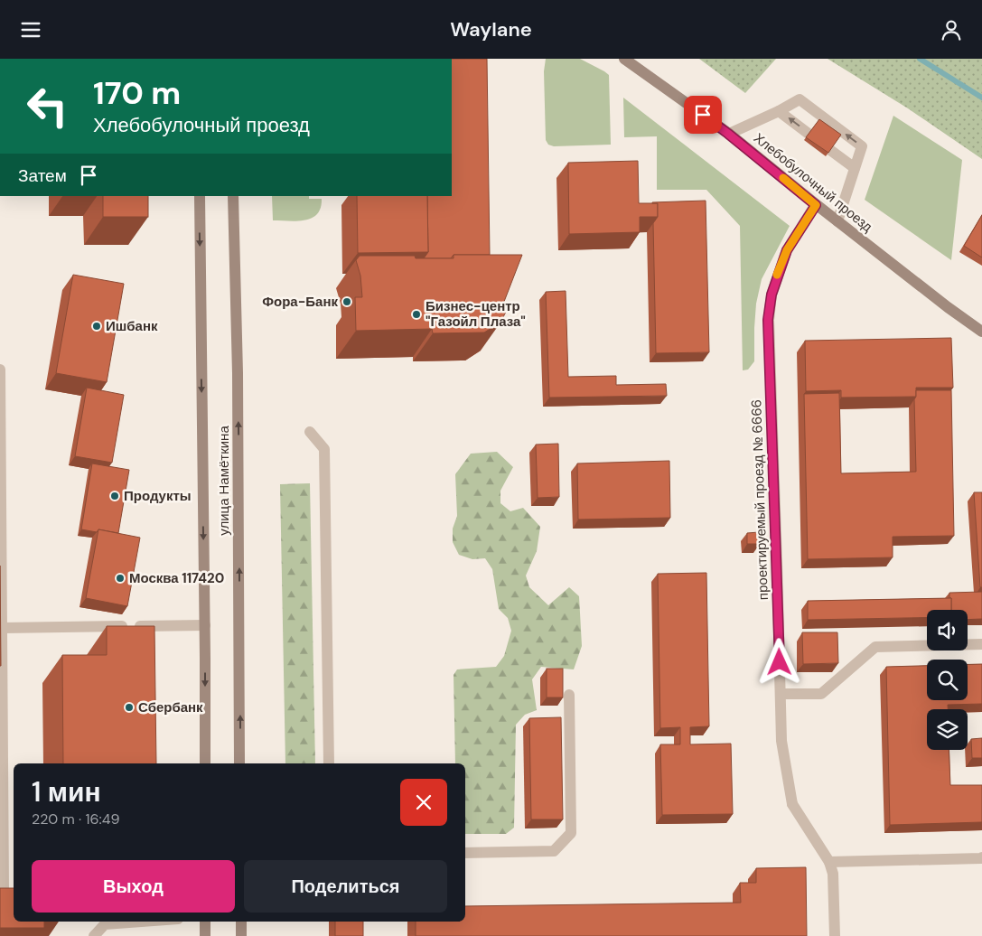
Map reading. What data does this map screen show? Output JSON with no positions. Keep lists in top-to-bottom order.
{
  "streets": {
    "main road": ["Хлебобулочный проезд", "улица Намёткина"],
    "street": ["проектируемый проезд № 6666"]
  },
  "crossings": [
    ["Хлебобулочный проезд", "проектируемый проезд № 6666"]
  ],
  "places": [
    "Фора-Банк",
    "Бизнес-центр \"Газойл Плаза\"",
    "Ишбанк",
    "Продукты",
    "Москва 117420",
    "Сбербанк"
  ],
  "page": {
    "header": "Waylane",
    "turn": ["170 m", "Хлебобулочный проезд"],
    "then": "Затем",
    "heading": ["1 мин", "220 m · 16:49"],
    "buttons": ["Выход", "Поделиться"]
  }
}
